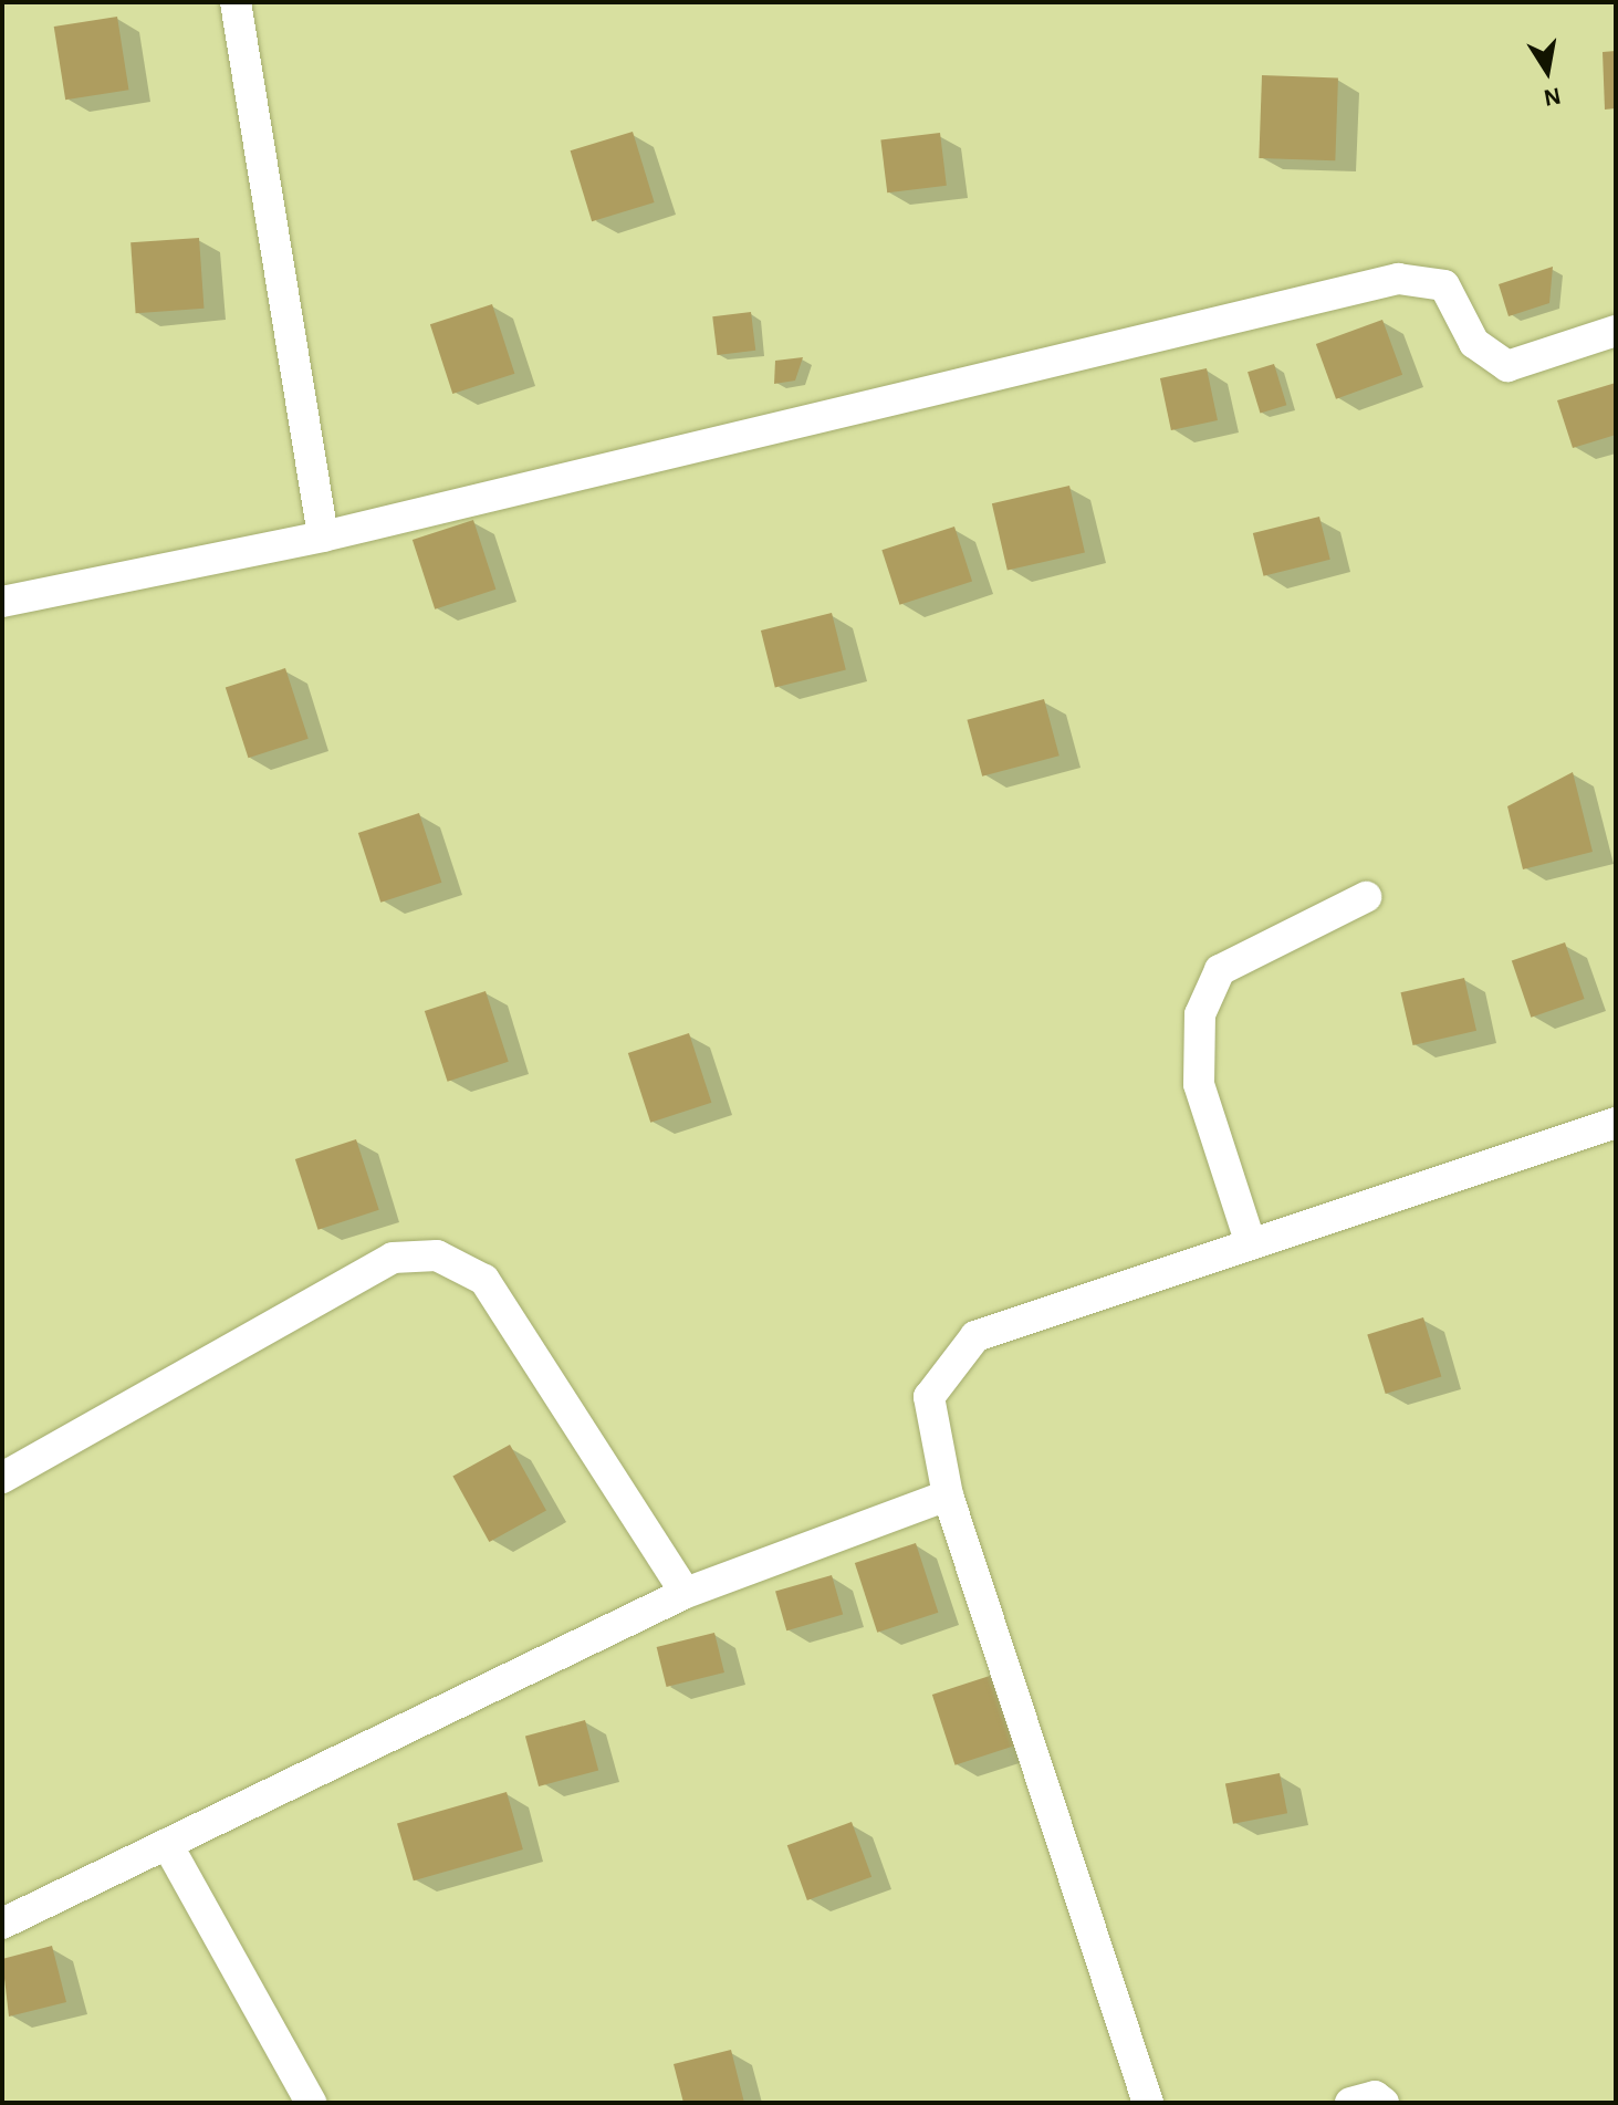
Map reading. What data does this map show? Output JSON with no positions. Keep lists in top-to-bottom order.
{
  "north": "bottom"
}
